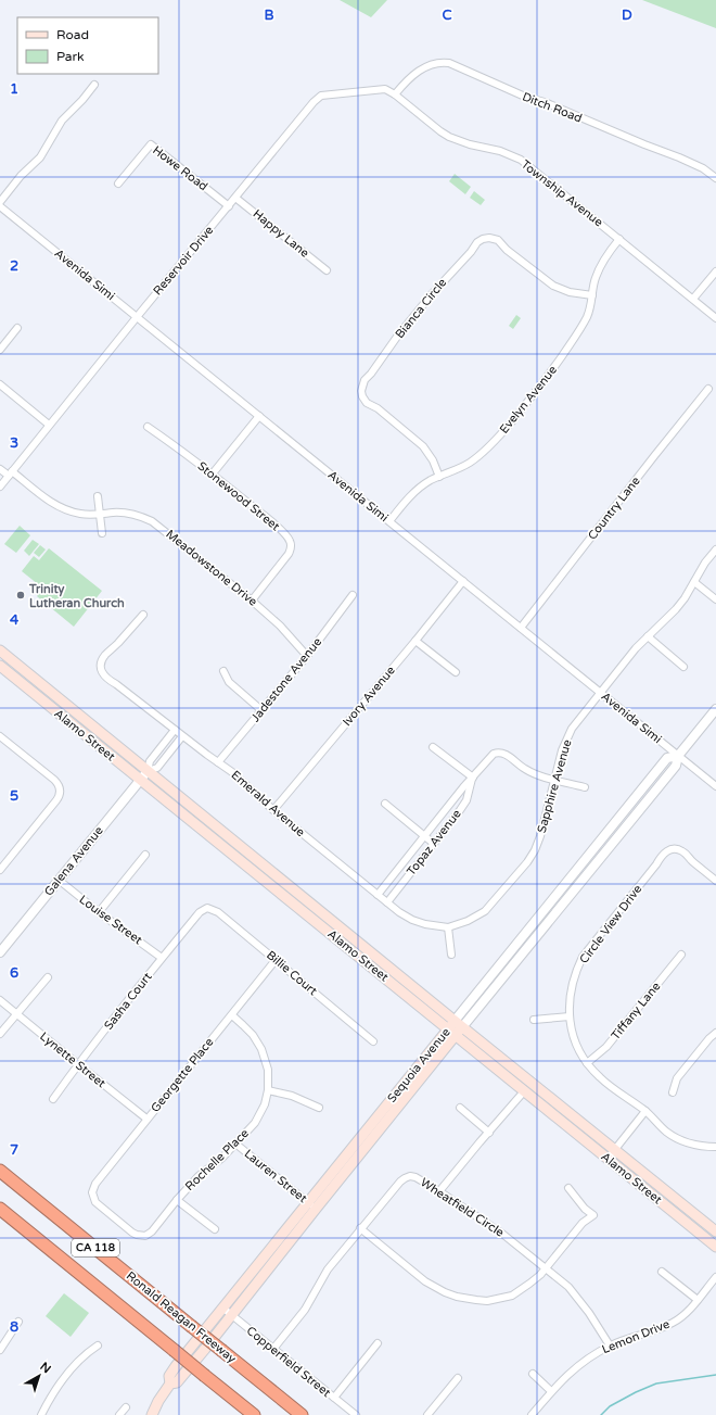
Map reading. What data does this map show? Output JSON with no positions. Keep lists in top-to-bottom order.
{
  "streets": {
    "highway": ["CA 118", "Ronald Reagan Freeway"],
    "main road": ["Alamo Street", "Sequoia Avenue"],
    "street": [
      "Ditch Road",
      "Howe Road",
      "Township Avenue",
      "Happy Lane",
      "Reservoir Drive",
      "Avenida Simi",
      "Bianca Circle",
      "Evelyn Avenue",
      "Stonewood Street",
      "Country Lane",
      "Meadowstone Drive",
      "Jadestone Avenue",
      "Ivory Avenue",
      "Sapphire Avenue",
      "Emerald Avenue",
      "Topaz Avenue",
      "Galena Avenue",
      "Louise Street",
      "Circle View Drive",
      "Billie Court",
      "Sasha Court",
      "Tiffany Lane",
      "Lynette Street",
      "Georgette Place",
      "Rochelle Place",
      "Lauren Street",
      "Wheatfield Circle",
      "Lemon Drive",
      "Copperfield Street"
    ]
  },
  "crossings": [
    ["Ditch Road", "Township Avenue"],
    ["Ditch Road", "Reservoir Drive"],
    ["Howe Road", "Reservoir Drive"],
    ["Township Avenue", "Reservoir Drive"],
    ["Township Avenue", "Evelyn Avenue"],
    ["Happy Lane", "Reservoir Drive"],
    ["Reservoir Drive", "Avenida Simi"],
    ["Reservoir Drive", "Meadowstone Drive"],
    ["Avenida Simi", "Evelyn Avenue"],
    ["Avenida Simi", "Country Lane"],
    ["Avenida Simi", "Ivory Avenue"],
    ["Avenida Simi", "Sapphire Avenue"],
    ["Avenida Simi", "Sequoia Avenue"],
    ["Bianca Circle", "Evelyn Avenue"],
    ["Stonewood Street", "Meadowstone Drive"],
    ["Meadowstone Drive", "Jadestone Avenue"],
    ["Jadestone Avenue", "Emerald Avenue"],
    ["Ivory Avenue", "Emerald Avenue"],
    ["Alamo Street", "Galena Avenue"],
    ["Alamo Street", "Sequoia Avenue"],
    ["Sapphire Avenue", "Emerald Avenue"],
    ["Sapphire Avenue", "Topaz Avenue"],
    ["Emerald Avenue", "Topaz Avenue"],
    ["Emerald Avenue", "Galena Avenue"],
    ["Galena Avenue", "Louise Street"],
    ["Louise Street", "Sasha Court"],
    ["Circle View Drive", "Tiffany Lane"],
    ["Billie Court", "Sasha Court"],
    ["Billie Court", "Georgette Place"],
    ["Sasha Court", "Lynette Street"],
    ["Lynette Street", "Georgette Place"],
    ["Sequoia Avenue", "Lauren Street"],
    ["Sequoia Avenue", "Copperfield Street"],
    ["Georgette Place", "Rochelle Place"],
    ["Rochelle Place", "Lauren Street"],
    ["Wheatfield Circle", "Lemon Drive"],
    ["Wheatfield Circle", "Copperfield Street"]
  ],
  "places": ["Trinity Lutheran Church"],
  "legend": ["Road", "Park"],
  "north": "top right",
  "grid": {
    "columns": ["B", "C", "D"],
    "rows": [
      "1",
      "2",
      "3",
      "4",
      "5",
      "6",
      "7",
      "8"
    ]
  }
}
